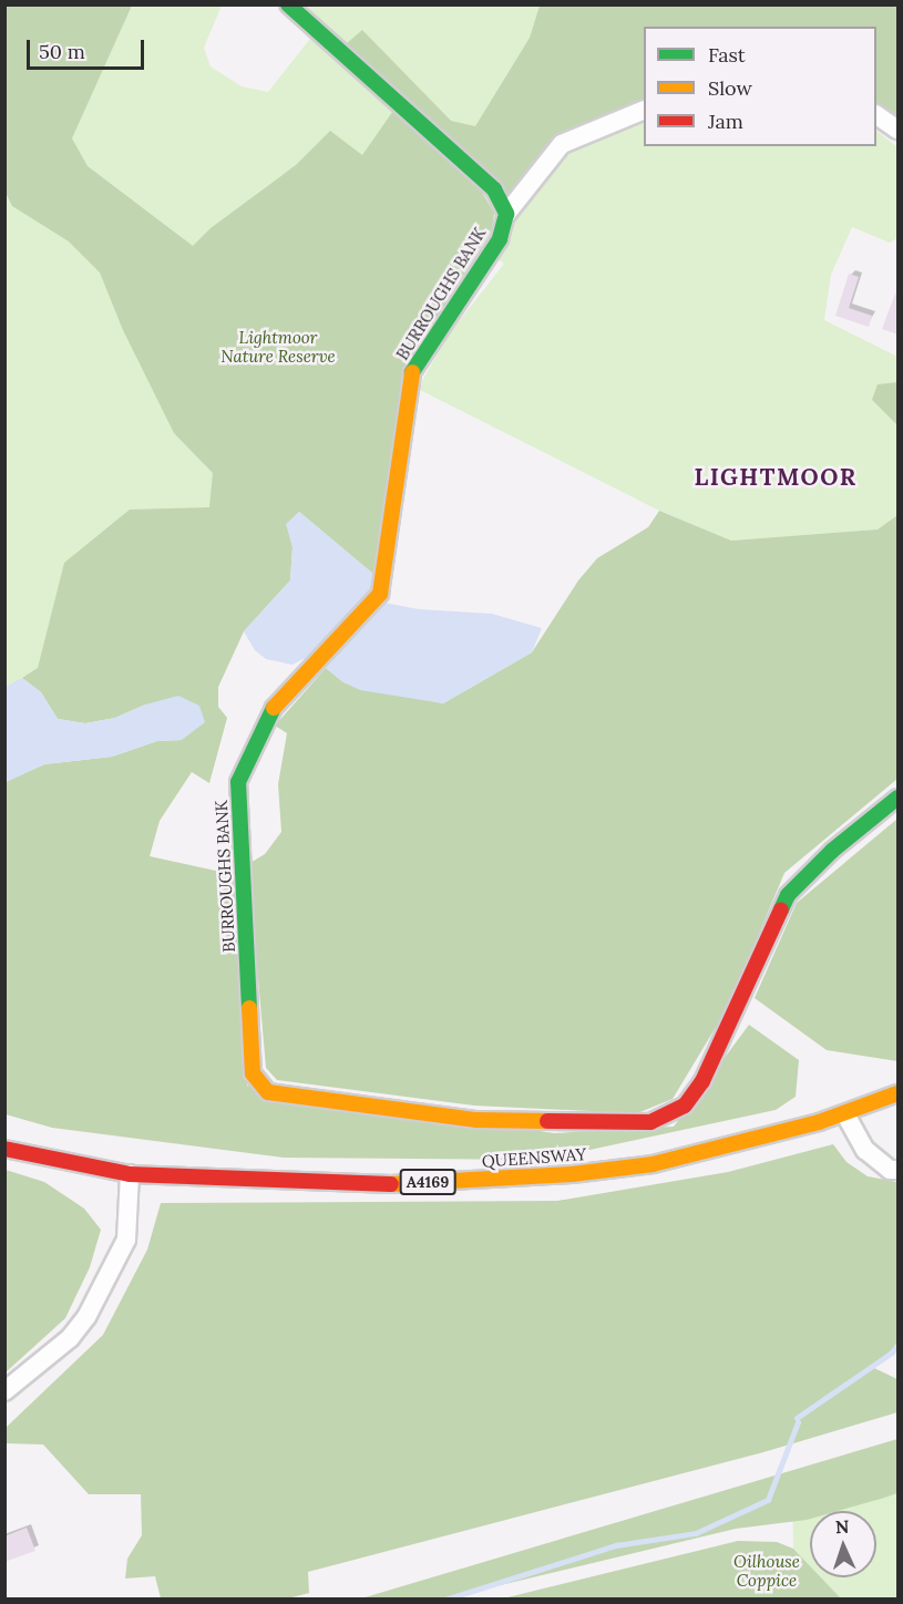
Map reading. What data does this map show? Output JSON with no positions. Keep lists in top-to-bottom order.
{
  "streets": {
    "street": ["BURROUGHS BANK", "QUEENSWAY", "A4169"]
  },
  "districts": ["LIGHTMOOR"],
  "parks": ["Lightmoor Nature Reserve", "Oilhouse Coppice"],
  "legend": ["Fast", "Slow", "Jam"],
  "scale_bar": "50 m",
  "north": "top"
}
